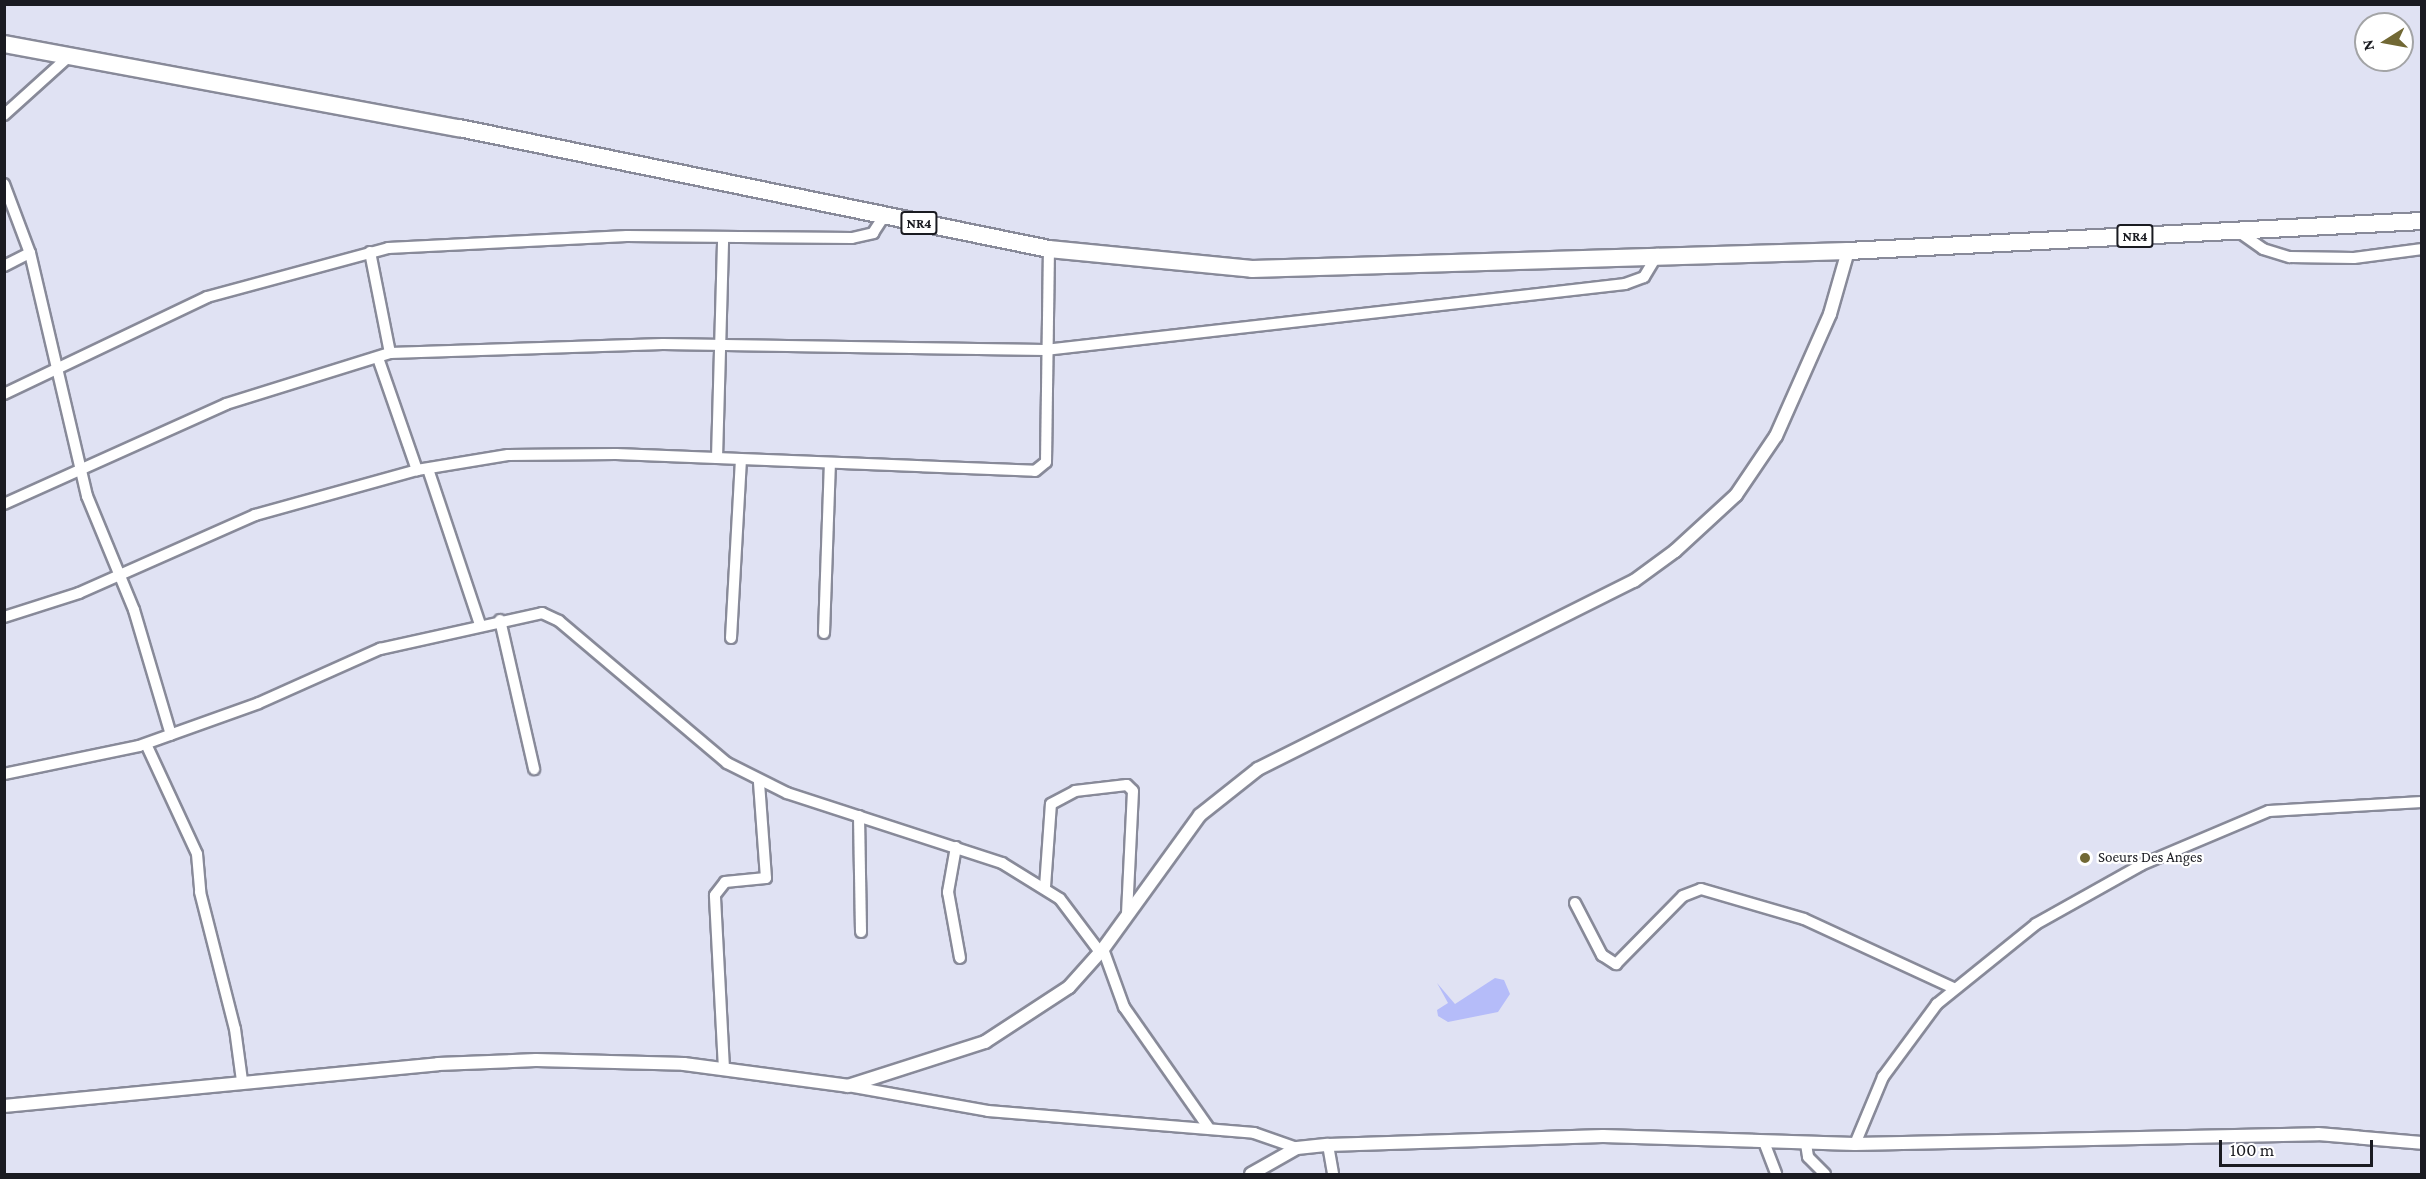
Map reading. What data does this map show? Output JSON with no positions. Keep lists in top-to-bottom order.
{
  "streets": {
    "highway": ["NR4"]
  },
  "places": ["Soeurs Des Anges"],
  "scale_bar": "100 m",
  "north": "left"
}
